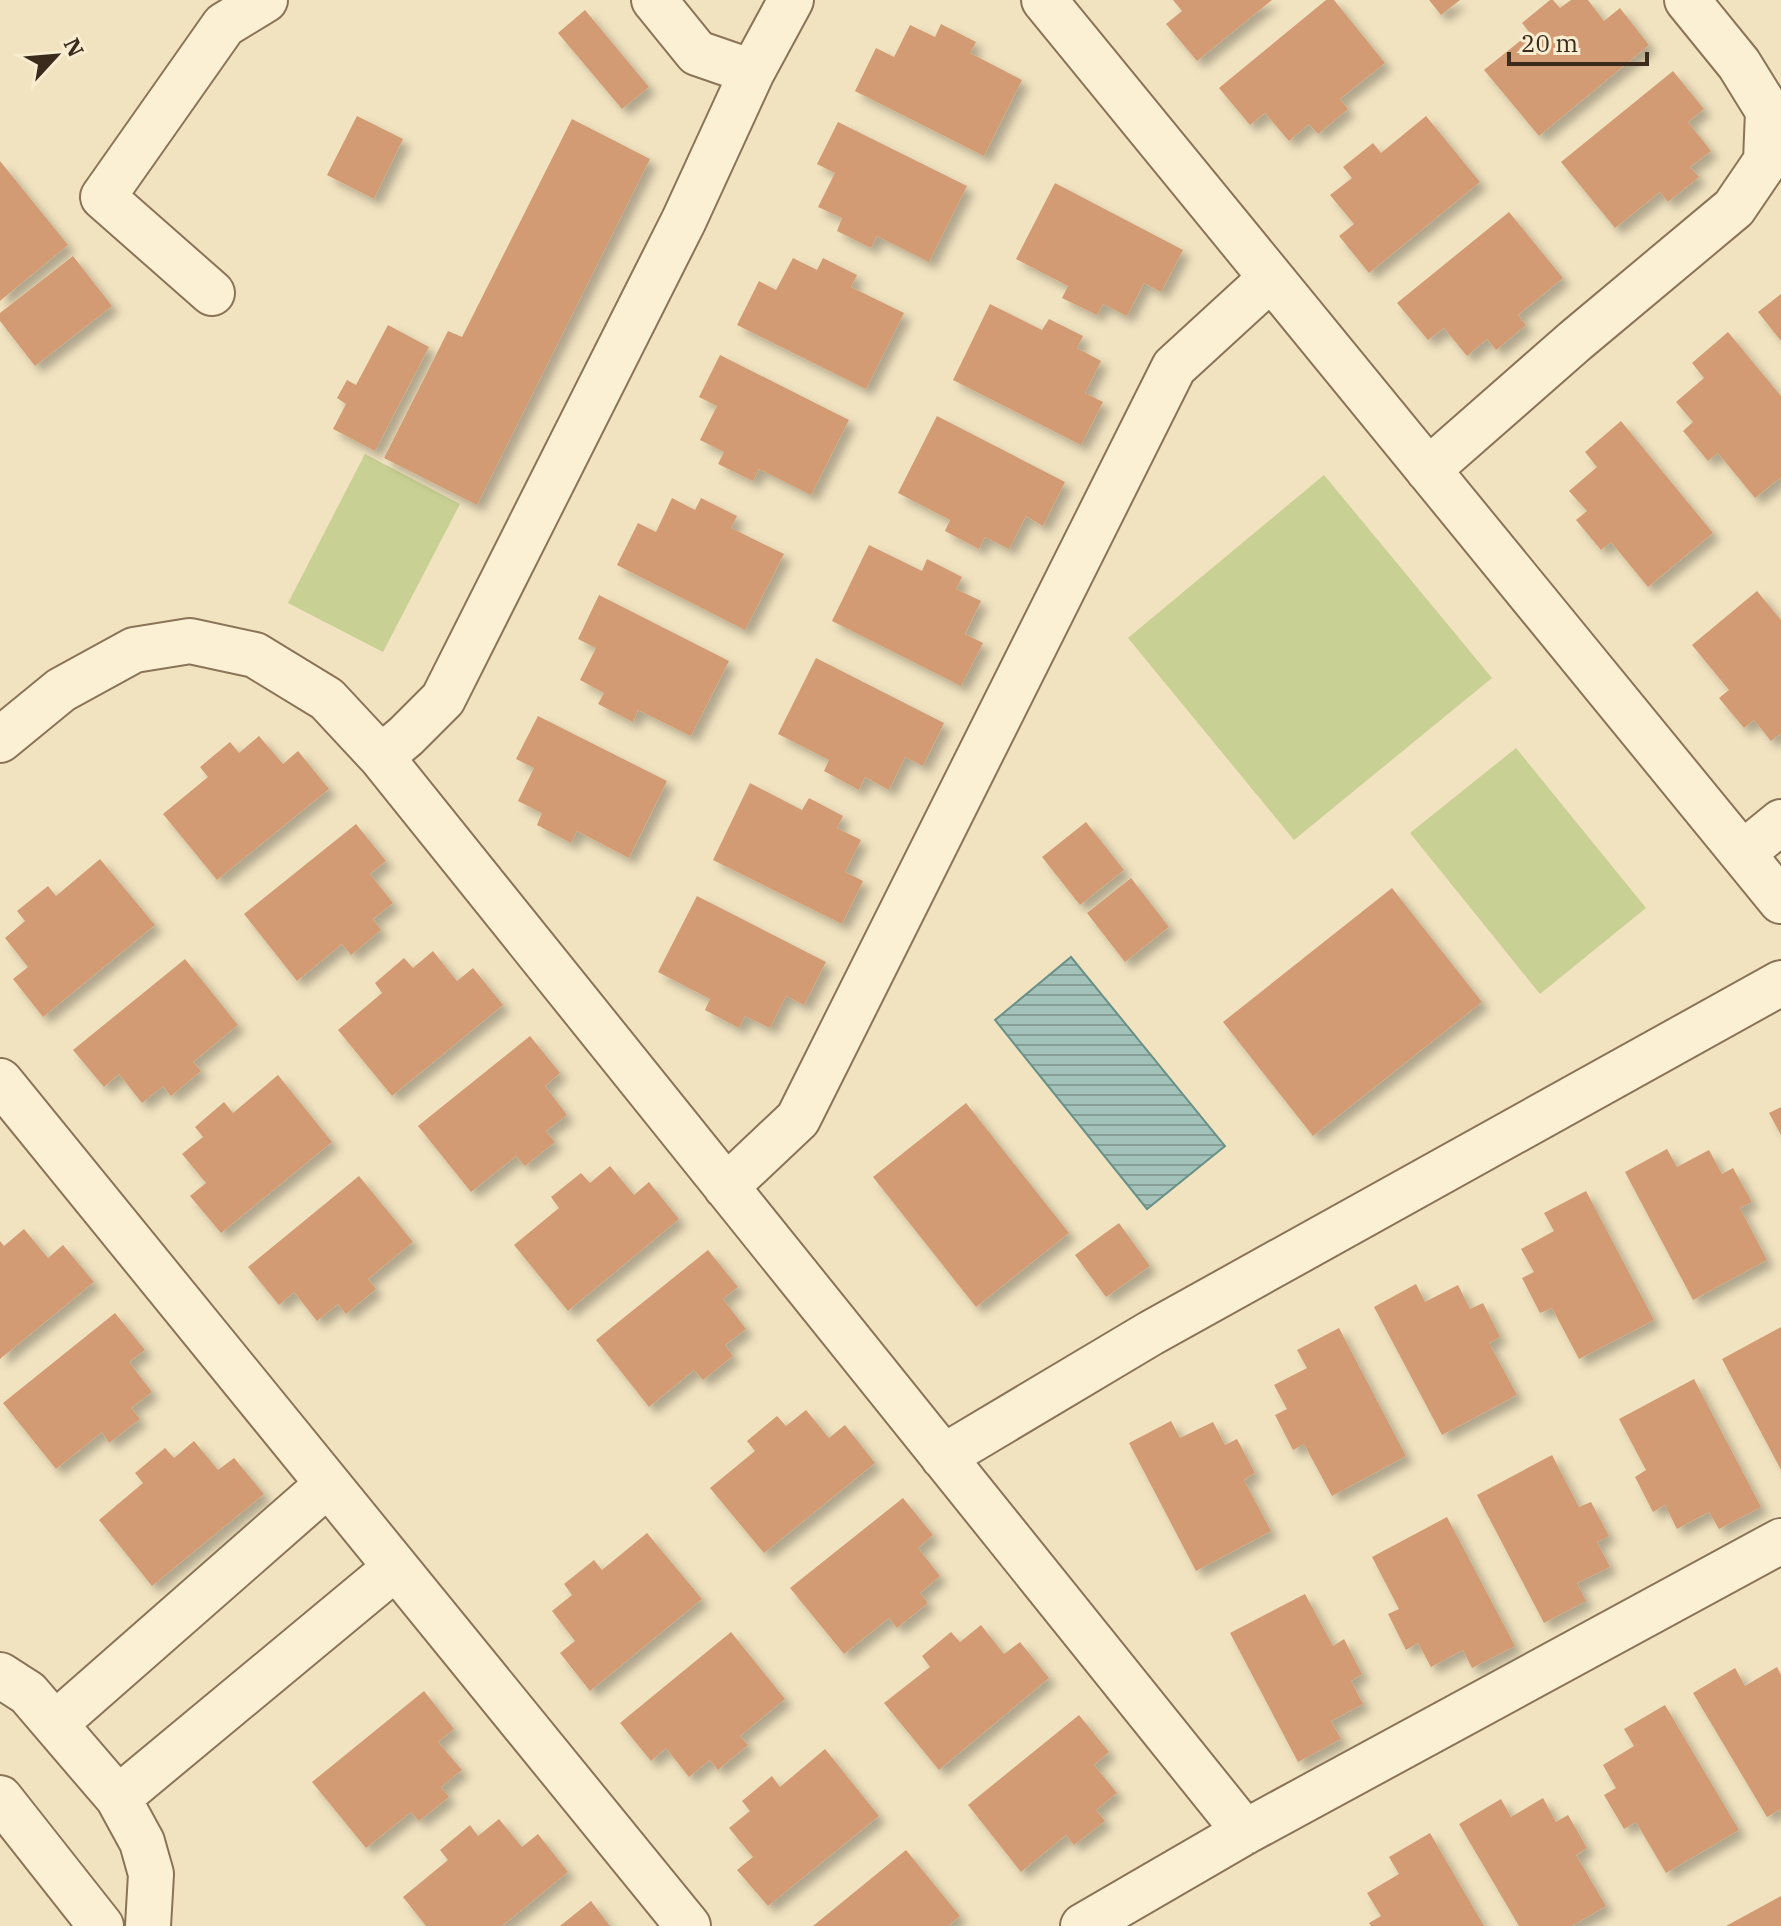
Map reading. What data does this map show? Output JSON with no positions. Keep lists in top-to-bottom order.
{
  "scale_bar": "20 m",
  "north": "top right"
}
